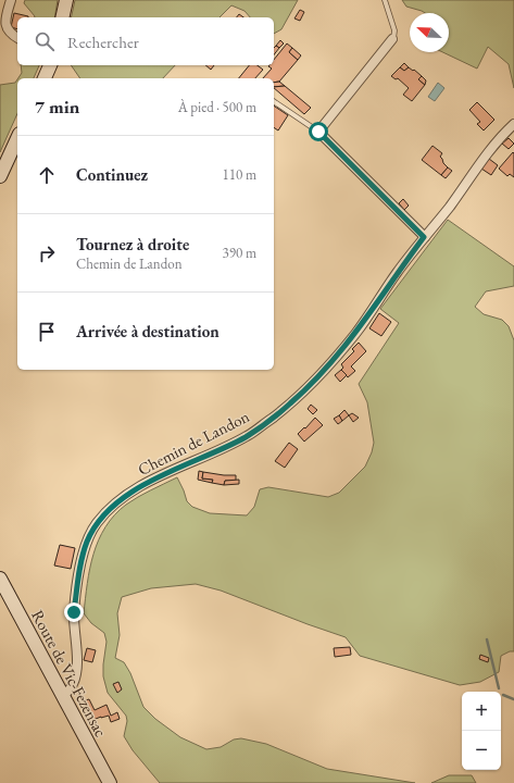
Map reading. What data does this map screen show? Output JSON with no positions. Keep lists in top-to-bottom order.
{
  "streets": {
    "main road": ["Route de Vic-Fezensac"],
    "street": ["Chemin de Landon"]
  },
  "crossings": [
    ["Chemin de Landon", "Route de Vic-Fezensac"]
  ],
  "north": "top left",
  "page": {
    "search": "Rechercher",
    "heading": ["7 min", "À pied · 500 m"],
    "list": [
      ["Continuez", "110 m"],
      ["Tournez à droite", "Chemin de Landon", "390 m"],
      "Arrivée à destination"
    ],
    "map_buttons": ["+", "−"]
  }
}
